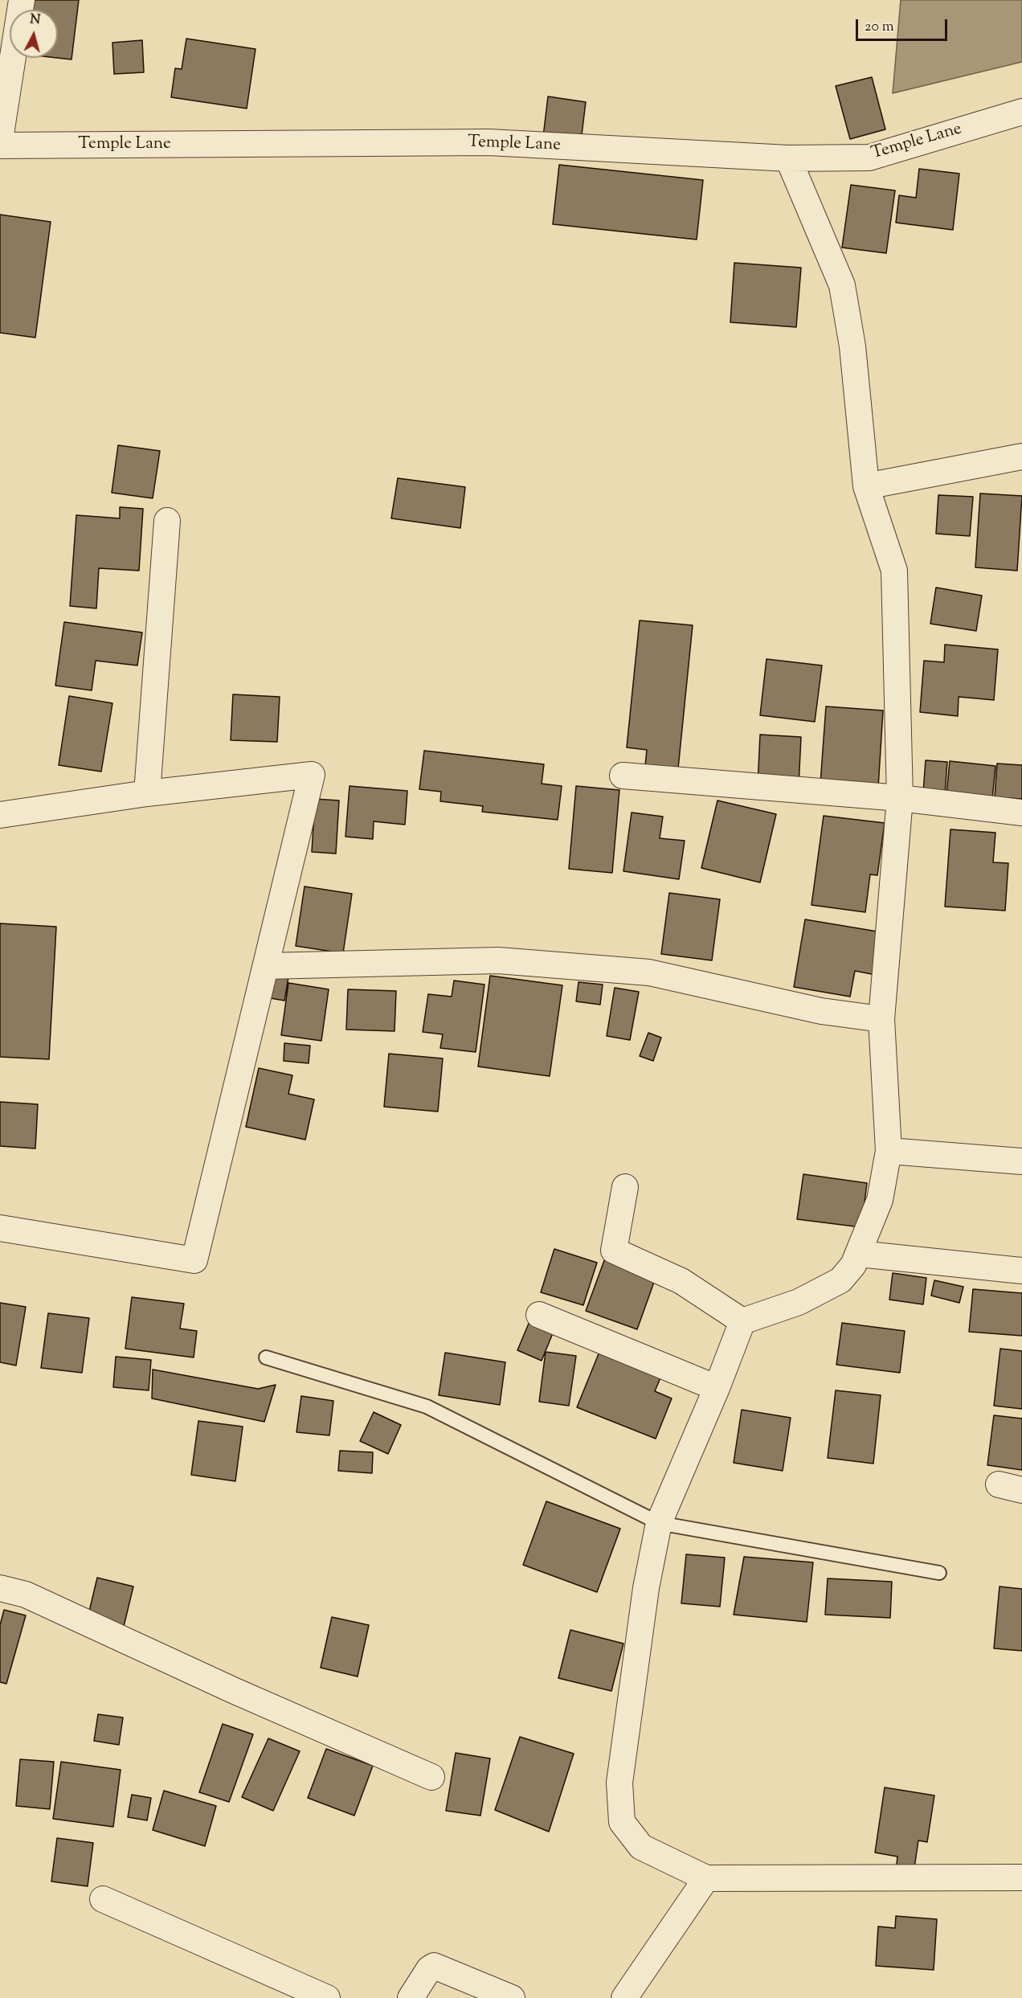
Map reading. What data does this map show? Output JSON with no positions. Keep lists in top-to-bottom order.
{
  "streets": {
    "street": ["Temple Lane"]
  },
  "scale_bar": "20 m",
  "north": "top"
}
